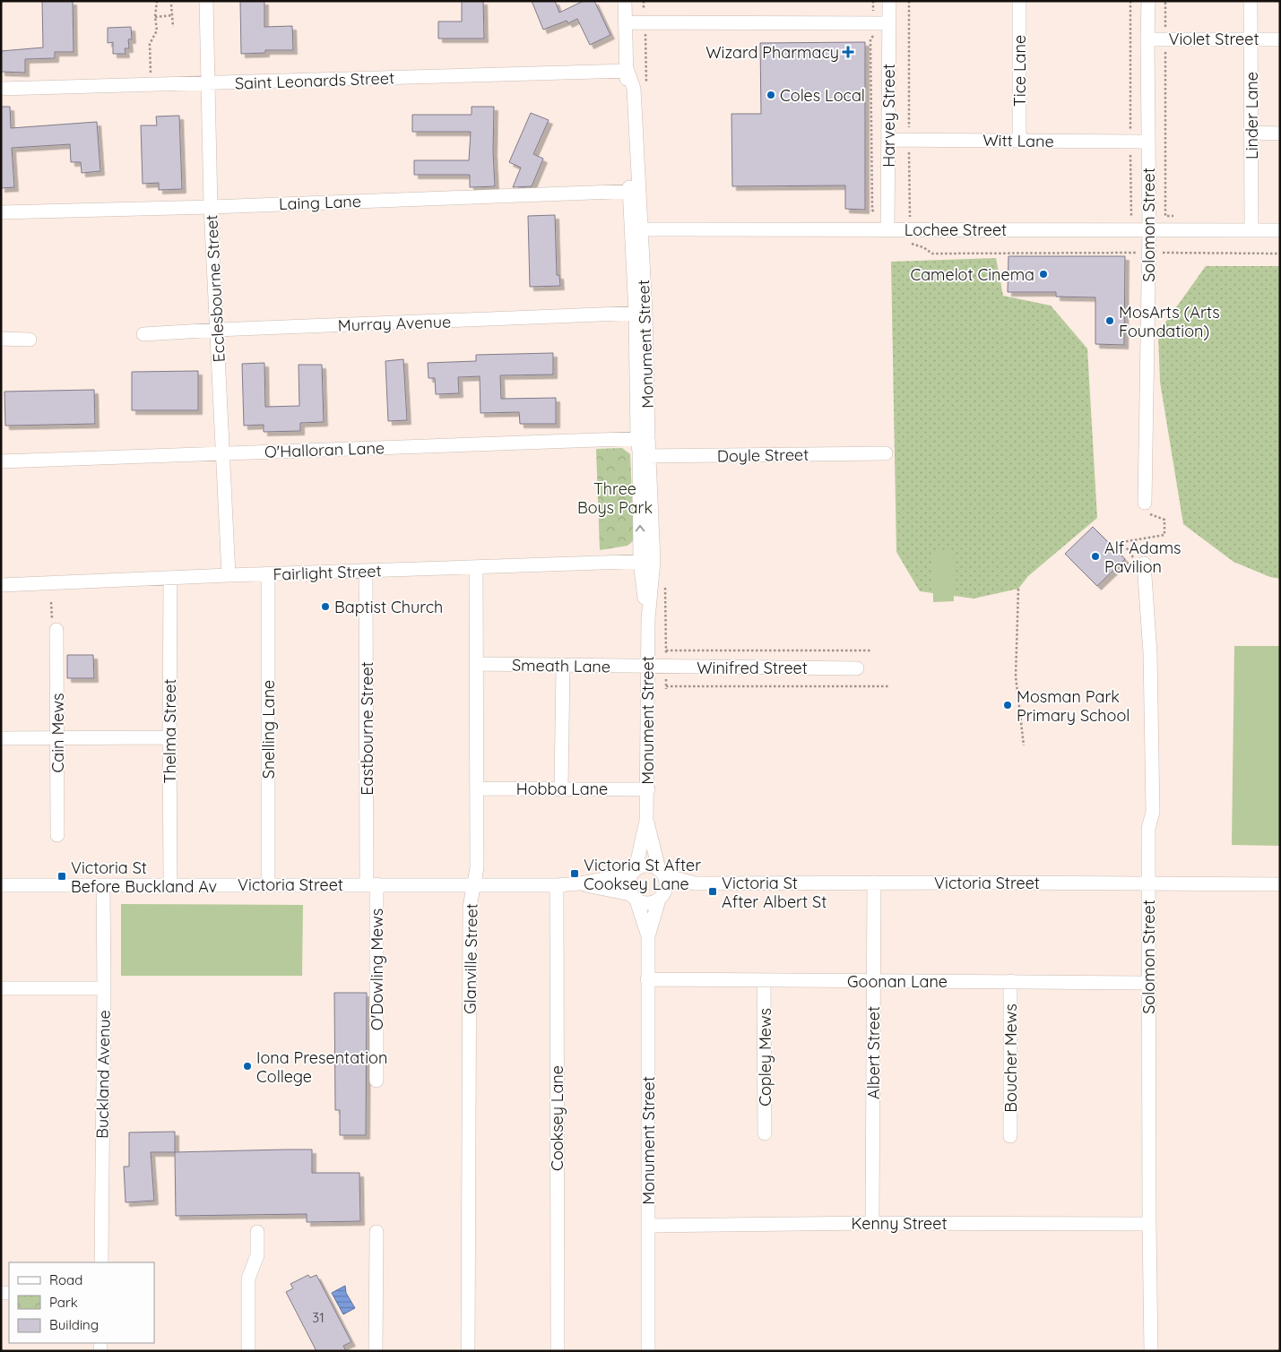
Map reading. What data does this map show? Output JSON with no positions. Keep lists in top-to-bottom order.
{
  "streets": {
    "street": [
      "Violet Street",
      "Tice Lane",
      "Saint Leonards Street",
      "Harvey Street",
      "Linder Lane",
      "Witt Lane",
      "Laing Lane",
      "Solomon Street",
      "Lochee Street",
      "Ecclesbourne Street",
      "Murray Avenue",
      "Monument Street",
      "O'Halloran Lane",
      "Doyle Street",
      "Fairlight Street",
      "Smeath Lane",
      "Winifred Street",
      "Eastbourne Street",
      "Snelling Lane",
      "Thelma Street",
      "Cain Mews",
      "Hobba Lane",
      "Victoria Street",
      "Glanville Street",
      "O'Dowling Mews",
      "Goonan Lane",
      "Albert Street",
      "Copley Mews",
      "Boucher Mews",
      "Buckland Avenue",
      "Cooksey Lane",
      "Kenny Street"
    ]
  },
  "crossings": [
    ["Violet Street", "Linder Lane"],
    ["Violet Street", "Solomon Street"],
    ["Tice Lane", "Witt Lane"],
    ["Saint Leonards Street", "Ecclesbourne Street"],
    ["Saint Leonards Street", "Monument Street"],
    ["Harvey Street", "Witt Lane"],
    ["Harvey Street", "Lochee Street"],
    ["Linder Lane", "Lochee Street"],
    ["Witt Lane", "Solomon Street"],
    ["Laing Lane", "Ecclesbourne Street"],
    ["Laing Lane", "Monument Street"],
    ["Solomon Street", "Lochee Street"],
    ["Solomon Street", "Victoria Street"],
    ["Solomon Street", "Goonan Lane"],
    ["Solomon Street", "Kenny Street"],
    ["Lochee Street", "Monument Street"],
    ["Ecclesbourne Street", "Murray Avenue"],
    ["Ecclesbourne Street", "O'Halloran Lane"],
    ["Ecclesbourne Street", "Fairlight Street"],
    ["Murray Avenue", "Monument Street"],
    ["Monument Street", "O'Halloran Lane"],
    ["Monument Street", "Doyle Street"],
    ["Monument Street", "Fairlight Street"],
    ["Monument Street", "Smeath Lane"],
    ["Monument Street", "Winifred Street"],
    ["Monument Street", "Hobba Lane"],
    ["Monument Street", "Victoria Street"],
    ["Monument Street", "Goonan Lane"],
    ["Monument Street", "Kenny Street"],
    ["Fairlight Street", "Eastbourne Street"],
    ["Fairlight Street", "Snelling Lane"],
    ["Fairlight Street", "Thelma Street"],
    ["Fairlight Street", "Glanville Street"],
    ["Smeath Lane", "Winifred Street"],
    ["Smeath Lane", "Glanville Street"],
    ["Eastbourne Street", "Victoria Street"],
    ["Eastbourne Street", "O'Dowling Mews"],
    ["Snelling Lane", "Victoria Street"],
    ["Thelma Street", "Victoria Street"],
    ["Hobba Lane", "Glanville Street"],
    ["Victoria Street", "Glanville Street"],
    ["Victoria Street", "O'Dowling Mews"],
    ["Victoria Street", "Albert Street"],
    ["Victoria Street", "Buckland Avenue"],
    ["Victoria Street", "Cooksey Lane"],
    ["Goonan Lane", "Albert Street"],
    ["Goonan Lane", "Copley Mews"],
    ["Goonan Lane", "Boucher Mews"],
    ["Albert Street", "Kenny Street"]
  ],
  "parks": ["Three Boys Park"],
  "places": {
    "health": ["Wizard Pharmacy"],
    "other": [
      "Coles Local",
      "Camelot Cinema",
      "MosArts (Arts Foundation)",
      "Alf Adams Pavilion",
      "Baptist Church",
      "Mosman Park Primary School",
      "Iona Presentation College"
    ],
    "transit": ["Victoria St After Cooksey Lane", "Victoria St Before Buckland Av", "Victoria St After Albert St"]
  },
  "house_numbers": ["31"],
  "legend": ["Road", "Park", "Building"]
}
